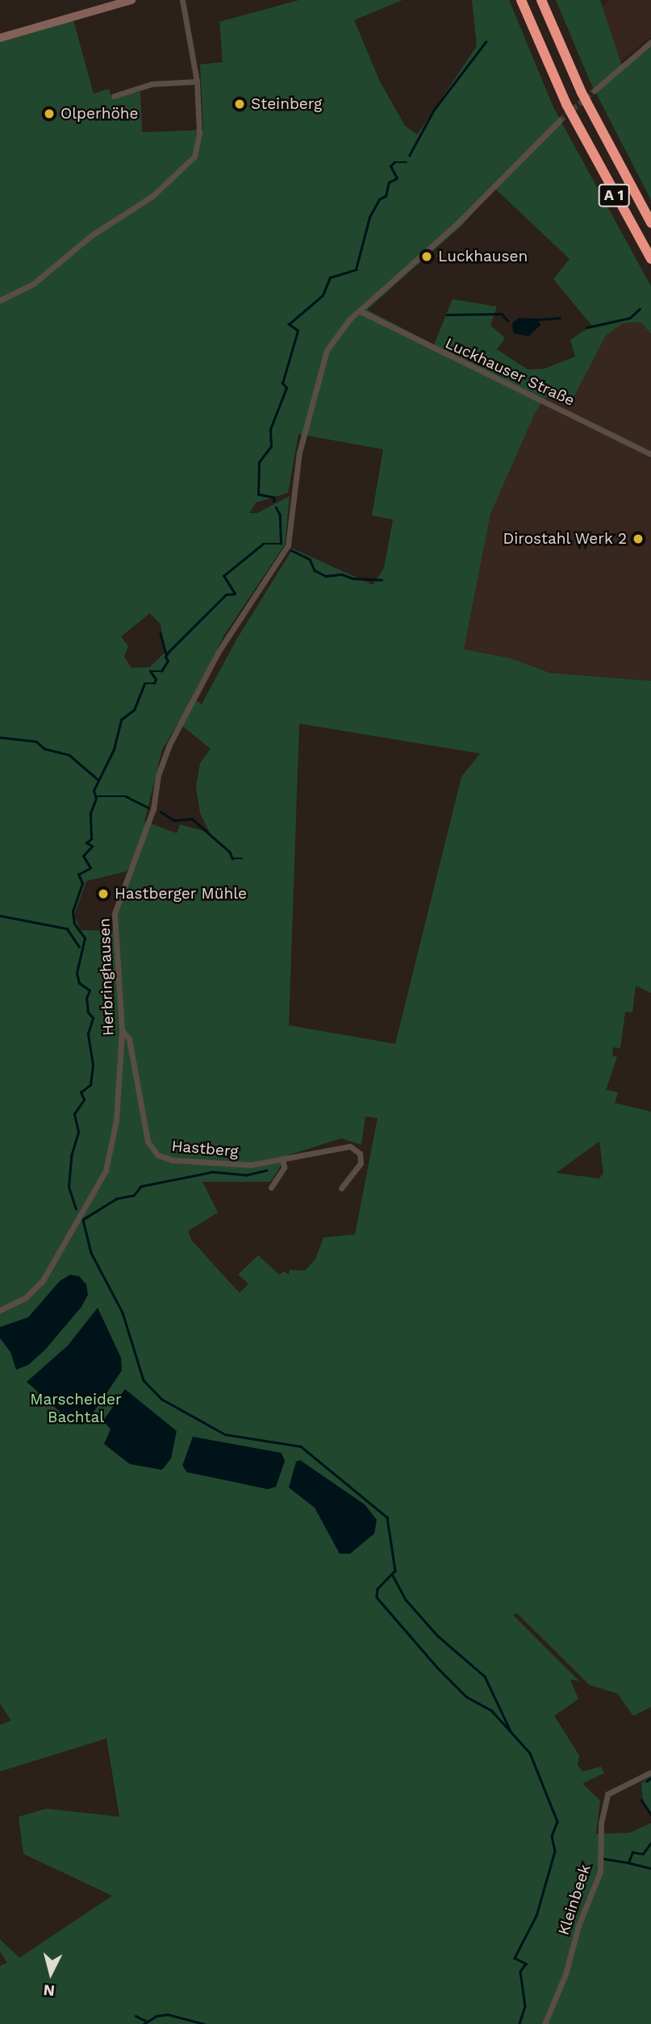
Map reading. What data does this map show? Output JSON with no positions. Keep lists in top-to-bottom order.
{
  "streets": {
    "highway": ["A 1"],
    "street": [
      "Luckhauser Straße",
      "Herbringhausen",
      "Hastberg",
      "Kleinbeek"
    ]
  },
  "crossings": [
    ["Luckhauser Straße", "Herbringhausen"],
    ["Herbringhausen", "Hastberg"]
  ],
  "parks": ["Marscheider Bachtal"],
  "places": [
    "Steinberg",
    "Olperhöhe",
    "Luckhausen",
    "Dirostahl Werk 2",
    "Hastberger Mühle"
  ],
  "north": "bottom"
}
